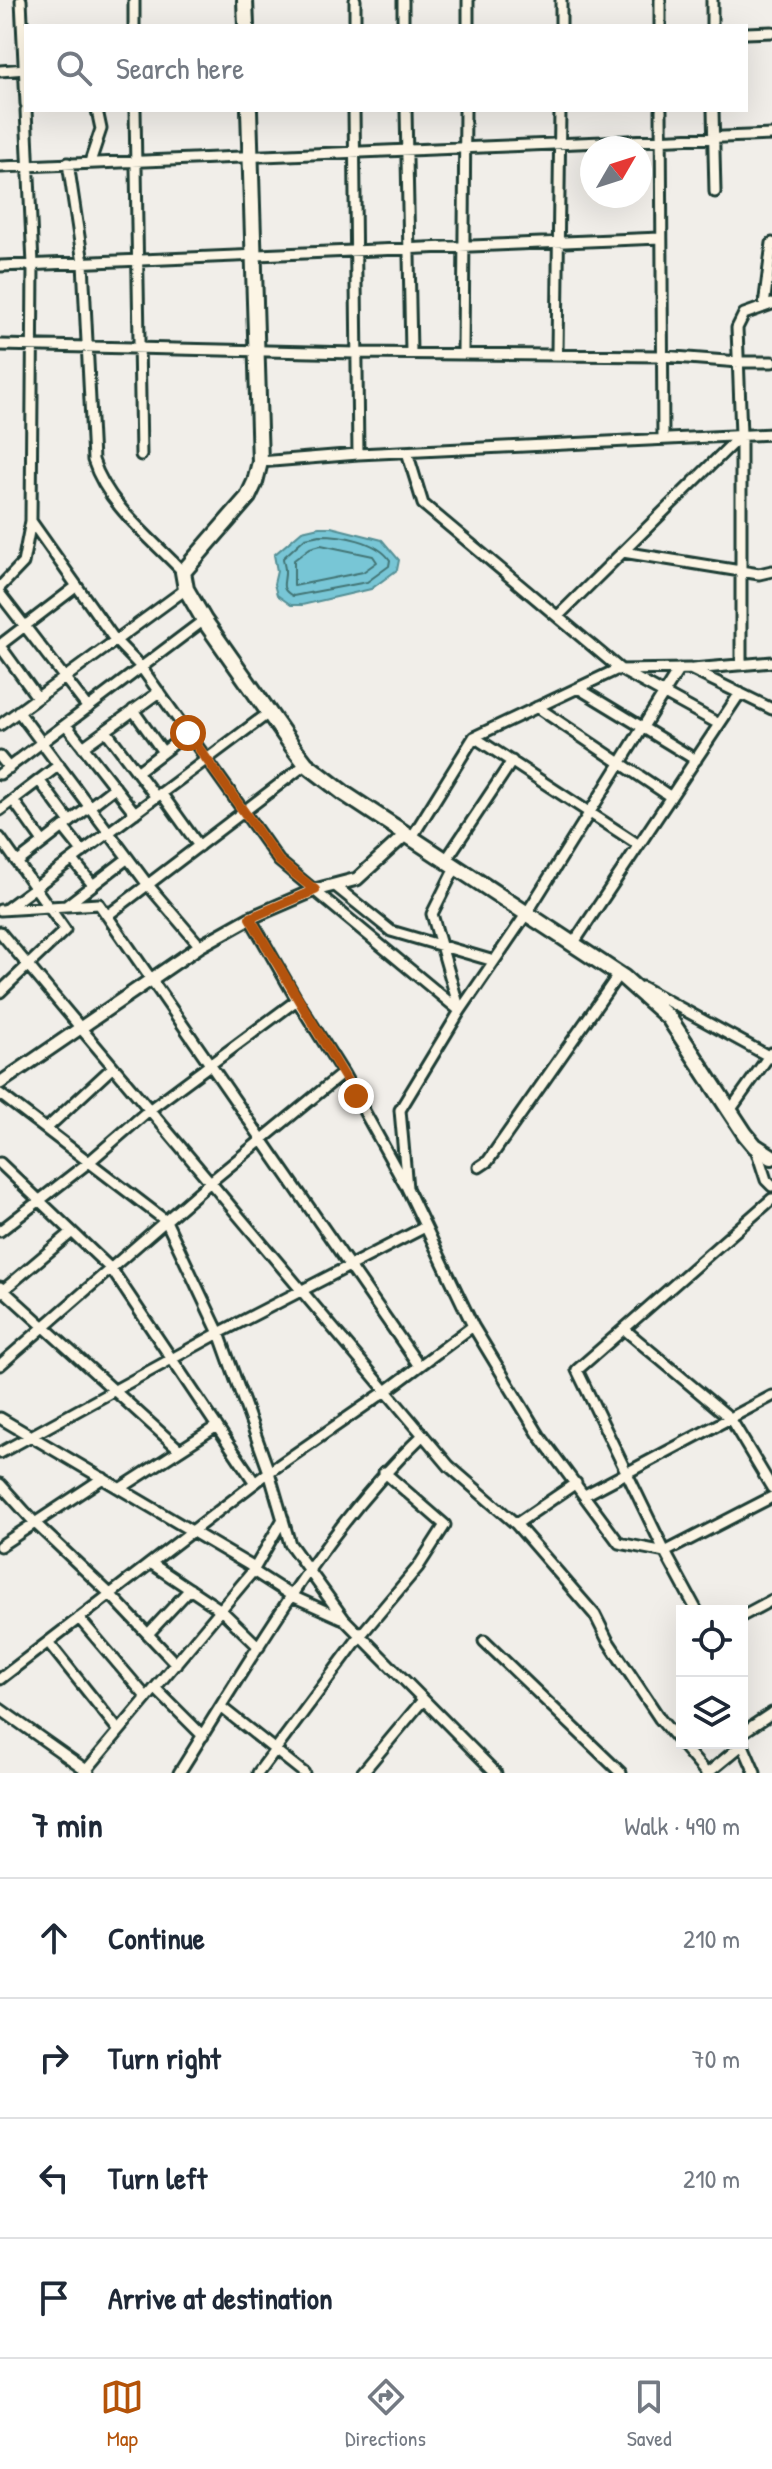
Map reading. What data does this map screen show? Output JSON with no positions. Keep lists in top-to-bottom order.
{
  "north": "top right",
  "page": {
    "search": "Search here",
    "heading": ["7 min", "Walk · 490 m"],
    "list": [
      ["Continue", "210 m"],
      ["Turn right", "70 m"],
      ["Turn left", "210 m"],
      "Arrive at destination"
    ],
    "nav": ["Map", "Directions", "Saved"]
  }
}
